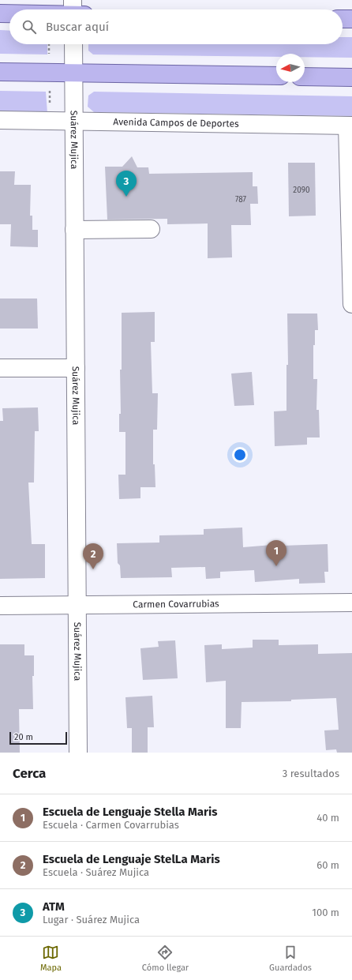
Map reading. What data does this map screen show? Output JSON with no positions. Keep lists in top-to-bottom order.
{
  "streets": {
    "street": ["Avenida Campos de Deportes", "Suárez Mujica", "Carmen Covarrubias"]
  },
  "crossings": [
    ["Avenida Campos de Deportes", "Suárez Mujica"],
    ["Suárez Mujica", "Carmen Covarrubias"]
  ],
  "house_numbers": ["2090", "787"],
  "scale_bar": "20 m",
  "north": "left",
  "page": {
    "search": "Buscar aquí",
    "pins": ["3", "1", "2"],
    "scale": "20 m",
    "heading": ["Cerca", "3 resultados"],
    "list": [
      {
        "mark": "1",
        "name": "Escuela de Lenguaje Stella Maris",
        "note": "Escuela · Carmen Covarrubias",
        "value": "40 m"
      },
      {
        "mark": "2",
        "name": "Escuela de Lenguaje StelLa Maris",
        "note": "Escuela · Suárez Mujica",
        "value": "60 m"
      },
      {
        "mark": "3",
        "name": "ATM",
        "note": "Lugar · Suárez Mujica",
        "value": "100 m"
      }
    ],
    "nav": ["Mapa", "Cómo llegar", "Guardados"]
  }
}
